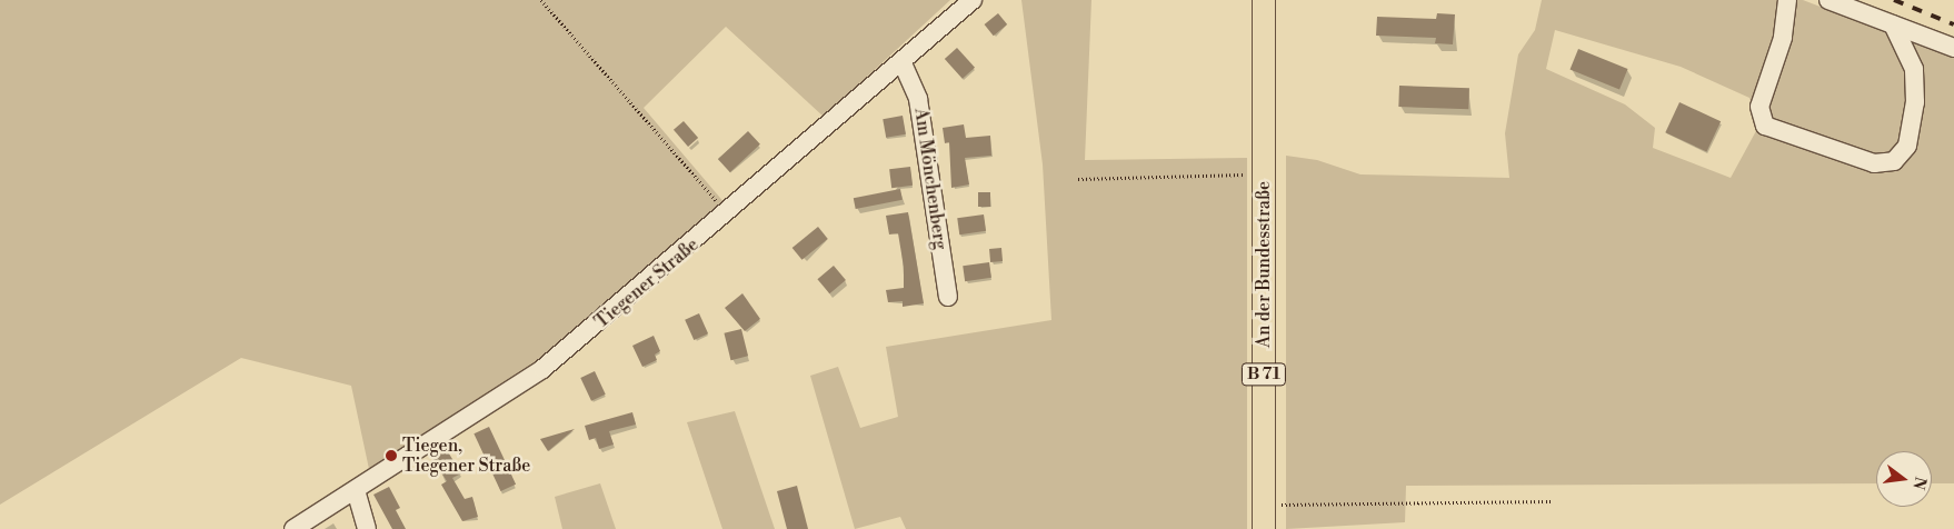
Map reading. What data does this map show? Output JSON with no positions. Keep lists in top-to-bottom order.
{
  "streets": {
    "main road": ["An der Bundesstraße", "B 71"],
    "street": ["Am Mönchenberg", "Tiegener Straße"]
  },
  "crossings": [
    ["Am Mönchenberg", "Tiegener Straße"]
  ],
  "places": ["Tiegen, Tiegener Straße"],
  "north": "right"
}
